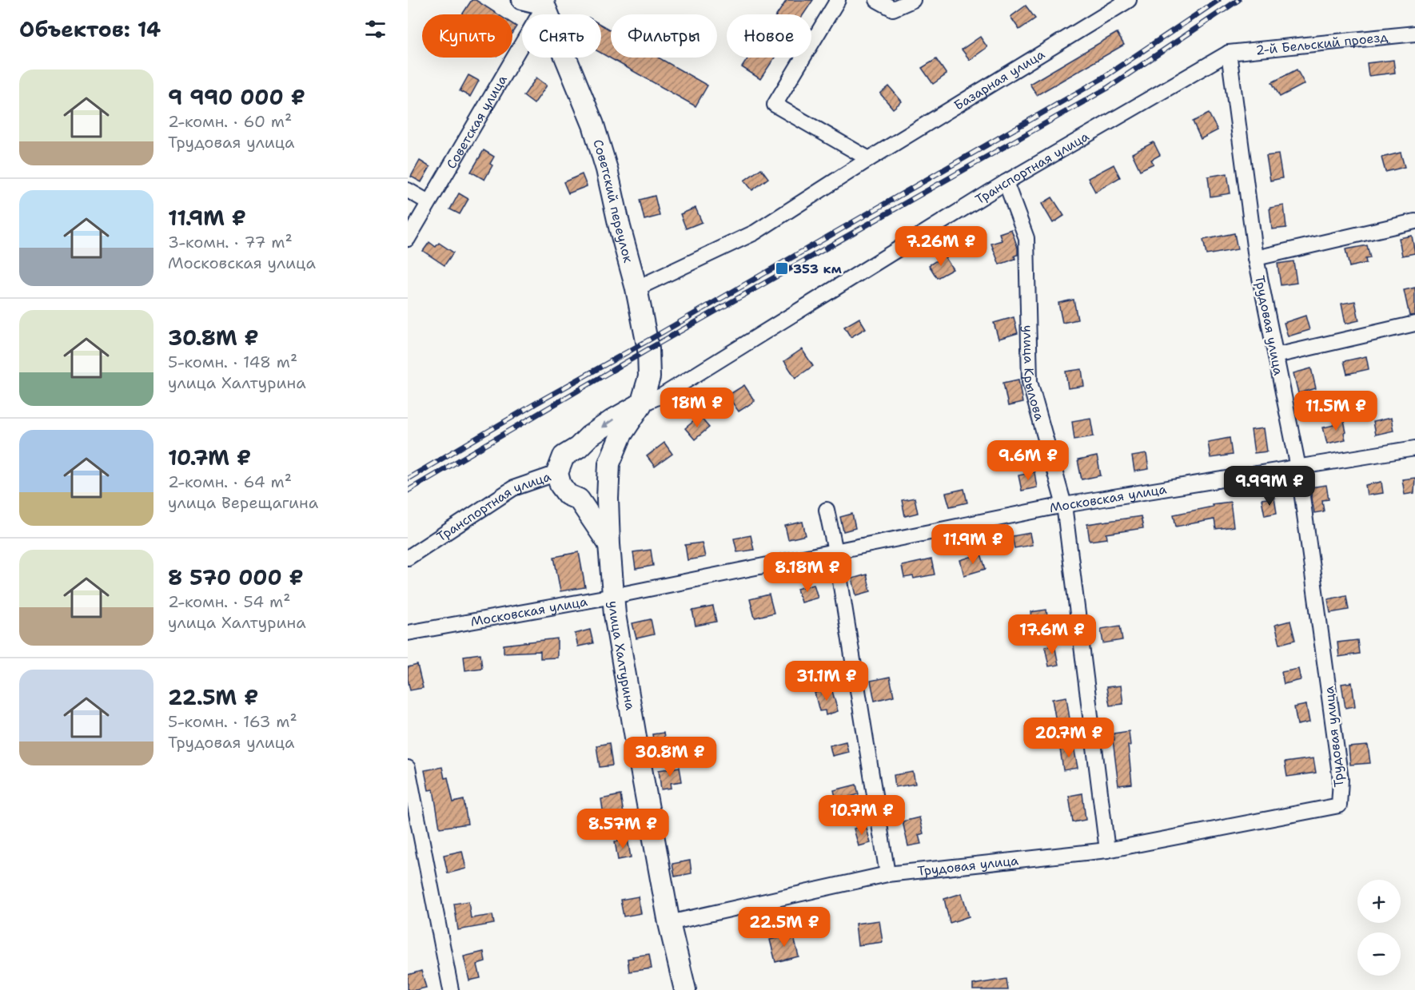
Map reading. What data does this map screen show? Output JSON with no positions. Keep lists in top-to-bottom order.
{
  "streets": {
    "main road": ["Советский переулок", "улица Халтурина"],
    "street": [
      "2-й Бельский проезд",
      "Базарная улица",
      "Советская улица",
      "Транспортная улица",
      "Трудовая улица",
      "улица Крылова",
      "Московская улица"
    ]
  },
  "crossings": [
    ["2-й Бельский проезд", "Транспортная улица"],
    ["2-й Бельский проезд", "Трудовая улица"],
    ["Базарная улица", "Советский переулок"],
    ["Советская улица", "Советский переулок"],
    ["Транспортная улица", "Советский переулок"],
    ["Транспортная улица", "Трудовая улица"],
    ["Транспортная улица", "улица Крылова"],
    ["Транспортная улица", "улица Халтурина"],
    ["Советский переулок", "улица Халтурина"],
    ["Трудовая улица", "улица Крылова"],
    ["Трудовая улица", "Московская улица"],
    ["Трудовая улица", "улица Халтурина"],
    ["улица Крылова", "Московская улица"],
    ["Московская улица", "улица Халтурина"]
  ],
  "places": {
    "transit": ["353 км"]
  },
  "page": {
    "heading": "Объектов: 14",
    "chip": [
      "Купить",
      "Снять",
      "Фильтры",
      "Новое"
    ],
    "list": [
      {
        "name": "9 990 000 ₽",
        "note": "2-комн. · 60 m² · Трудовая улица"
      },
      {
        "name": "11.9M ₽",
        "note": "3-комн. · 77 m² · Московская улица"
      },
      {
        "name": "30.8M ₽",
        "note": "5-комн. · 148 m² · улица Халтурина"
      },
      {
        "name": "10.7M ₽",
        "note": "2-комн. · 64 m² · улица Верещагина"
      },
      {
        "name": "8 570 000 ₽",
        "note": "2-комн. · 54 m² · улица Халтурина"
      },
      {
        "name": "22.5M ₽",
        "note": "5-комн. · 163 m² · Трудовая улица"
      }
    ],
    "price": [
      "7.26M ₽",
      "18M ₽",
      "11.5M ₽",
      "9.6M ₽",
      "9.99M ₽",
      "11.9M ₽",
      "8.18M ₽",
      "17.6M ₽",
      "31.1M ₽",
      "20.7M ₽",
      "30.8M ₽",
      "10.7M ₽",
      "8.57M ₽",
      "22.5M ₽"
    ],
    "map_buttons": ["+", "−"]
  }
}
